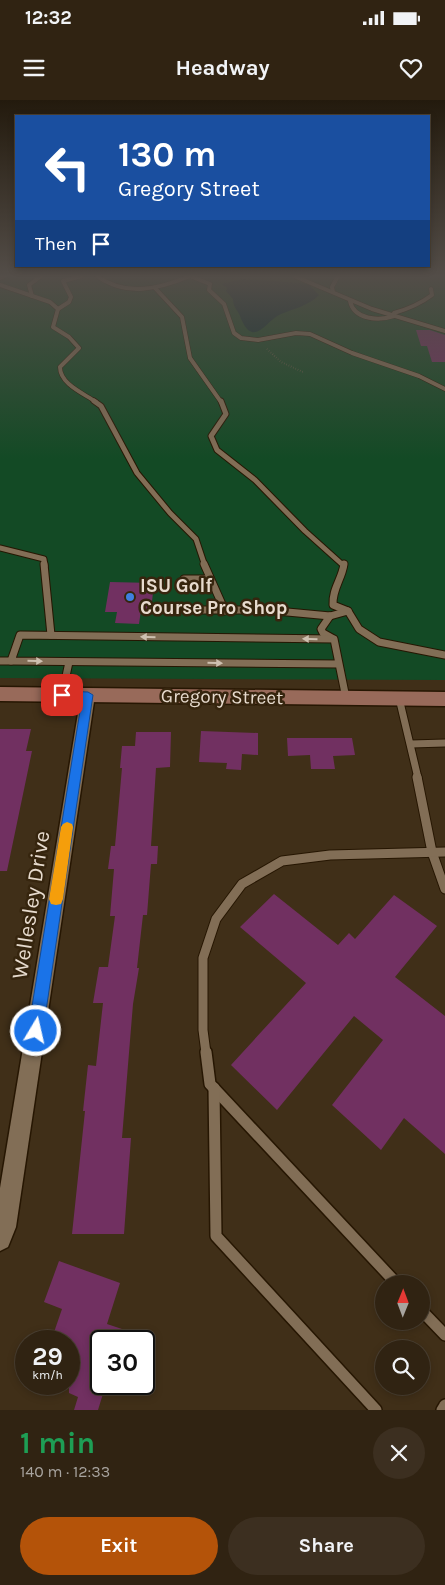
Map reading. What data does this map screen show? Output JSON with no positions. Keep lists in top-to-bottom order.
{
  "streets": {
    "main road": ["Gregory Street"],
    "street": ["Wellesley Drive"]
  },
  "crossings": [
    ["Gregory Street", "Wellesley Drive"]
  ],
  "places": ["ISU Golf Course Pro Shop"],
  "north": "top",
  "page": {
    "status": "12:32",
    "header": "Headway",
    "turn": ["130 m", "Gregory Street"],
    "then": "Then",
    "speed": "29 km/h",
    "limit": "30",
    "heading": ["1 min", "140 m · 12:33"],
    "buttons": ["Exit", "Share"]
  }
}
